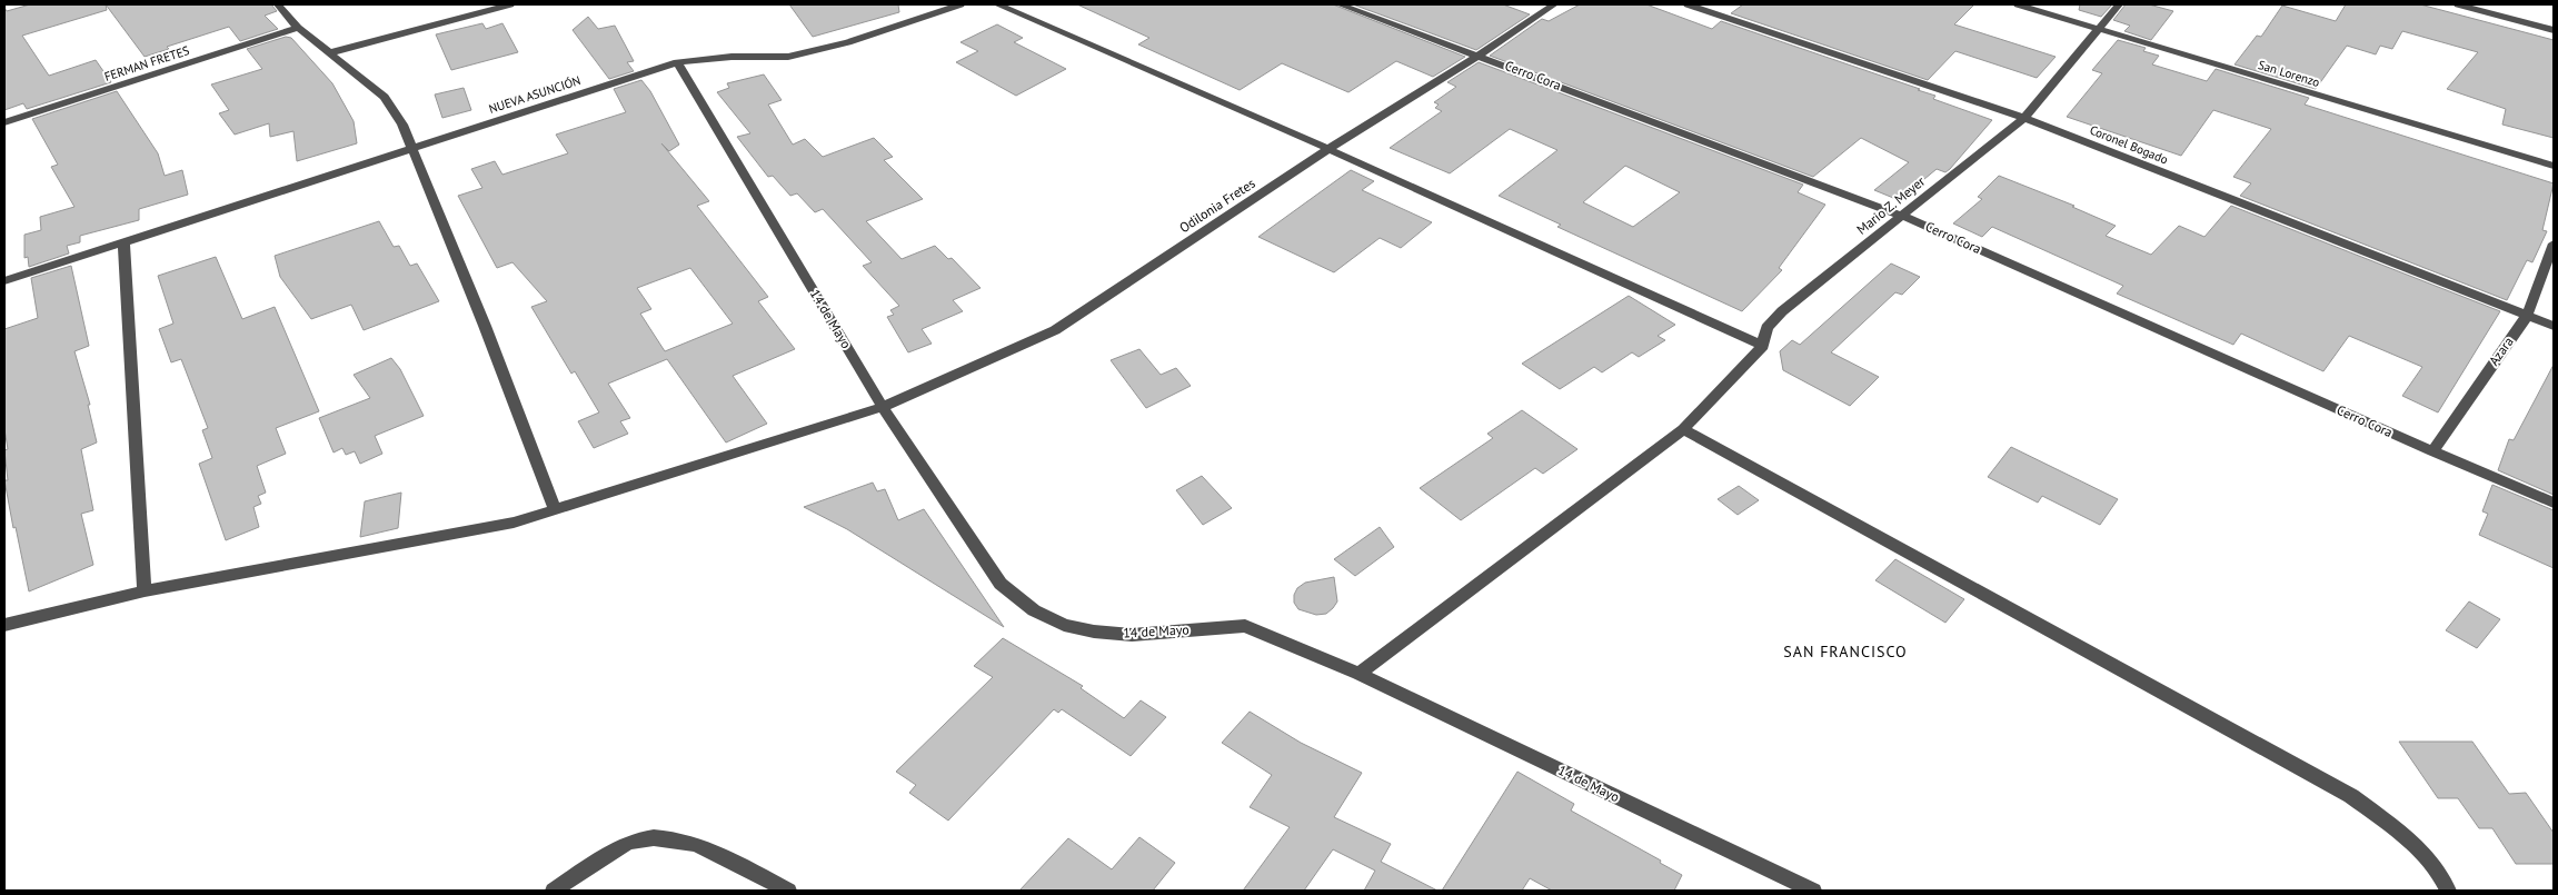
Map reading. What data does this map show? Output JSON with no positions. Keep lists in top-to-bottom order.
{
  "streets": {
    "street": [
      "FERMAN FRETES",
      "San Lorenzo",
      "Cerro Cora",
      "NUEVA ASUNCIÓN",
      "Coronel Bogado",
      "Odilonia Fretes",
      "Mario Z. Meyer",
      "14 de Mayo",
      "Azara"
    ]
  },
  "crossings": [
    ["San Lorenzo", "Mario Z. Meyer"],
    ["Cerro Cora", "Odilonia Fretes"],
    ["Cerro Cora", "Mario Z. Meyer"],
    ["Cerro Cora", "Azara"],
    ["NUEVA ASUNCIÓN", "14 de Mayo"],
    ["Coronel Bogado", "Mario Z. Meyer"],
    ["Coronel Bogado", "Azara"],
    ["Odilonia Fretes", "14 de Mayo"],
    ["Mario Z. Meyer", "14 de Mayo"]
  ],
  "districts": ["SAN FRANCISCO"]
}
